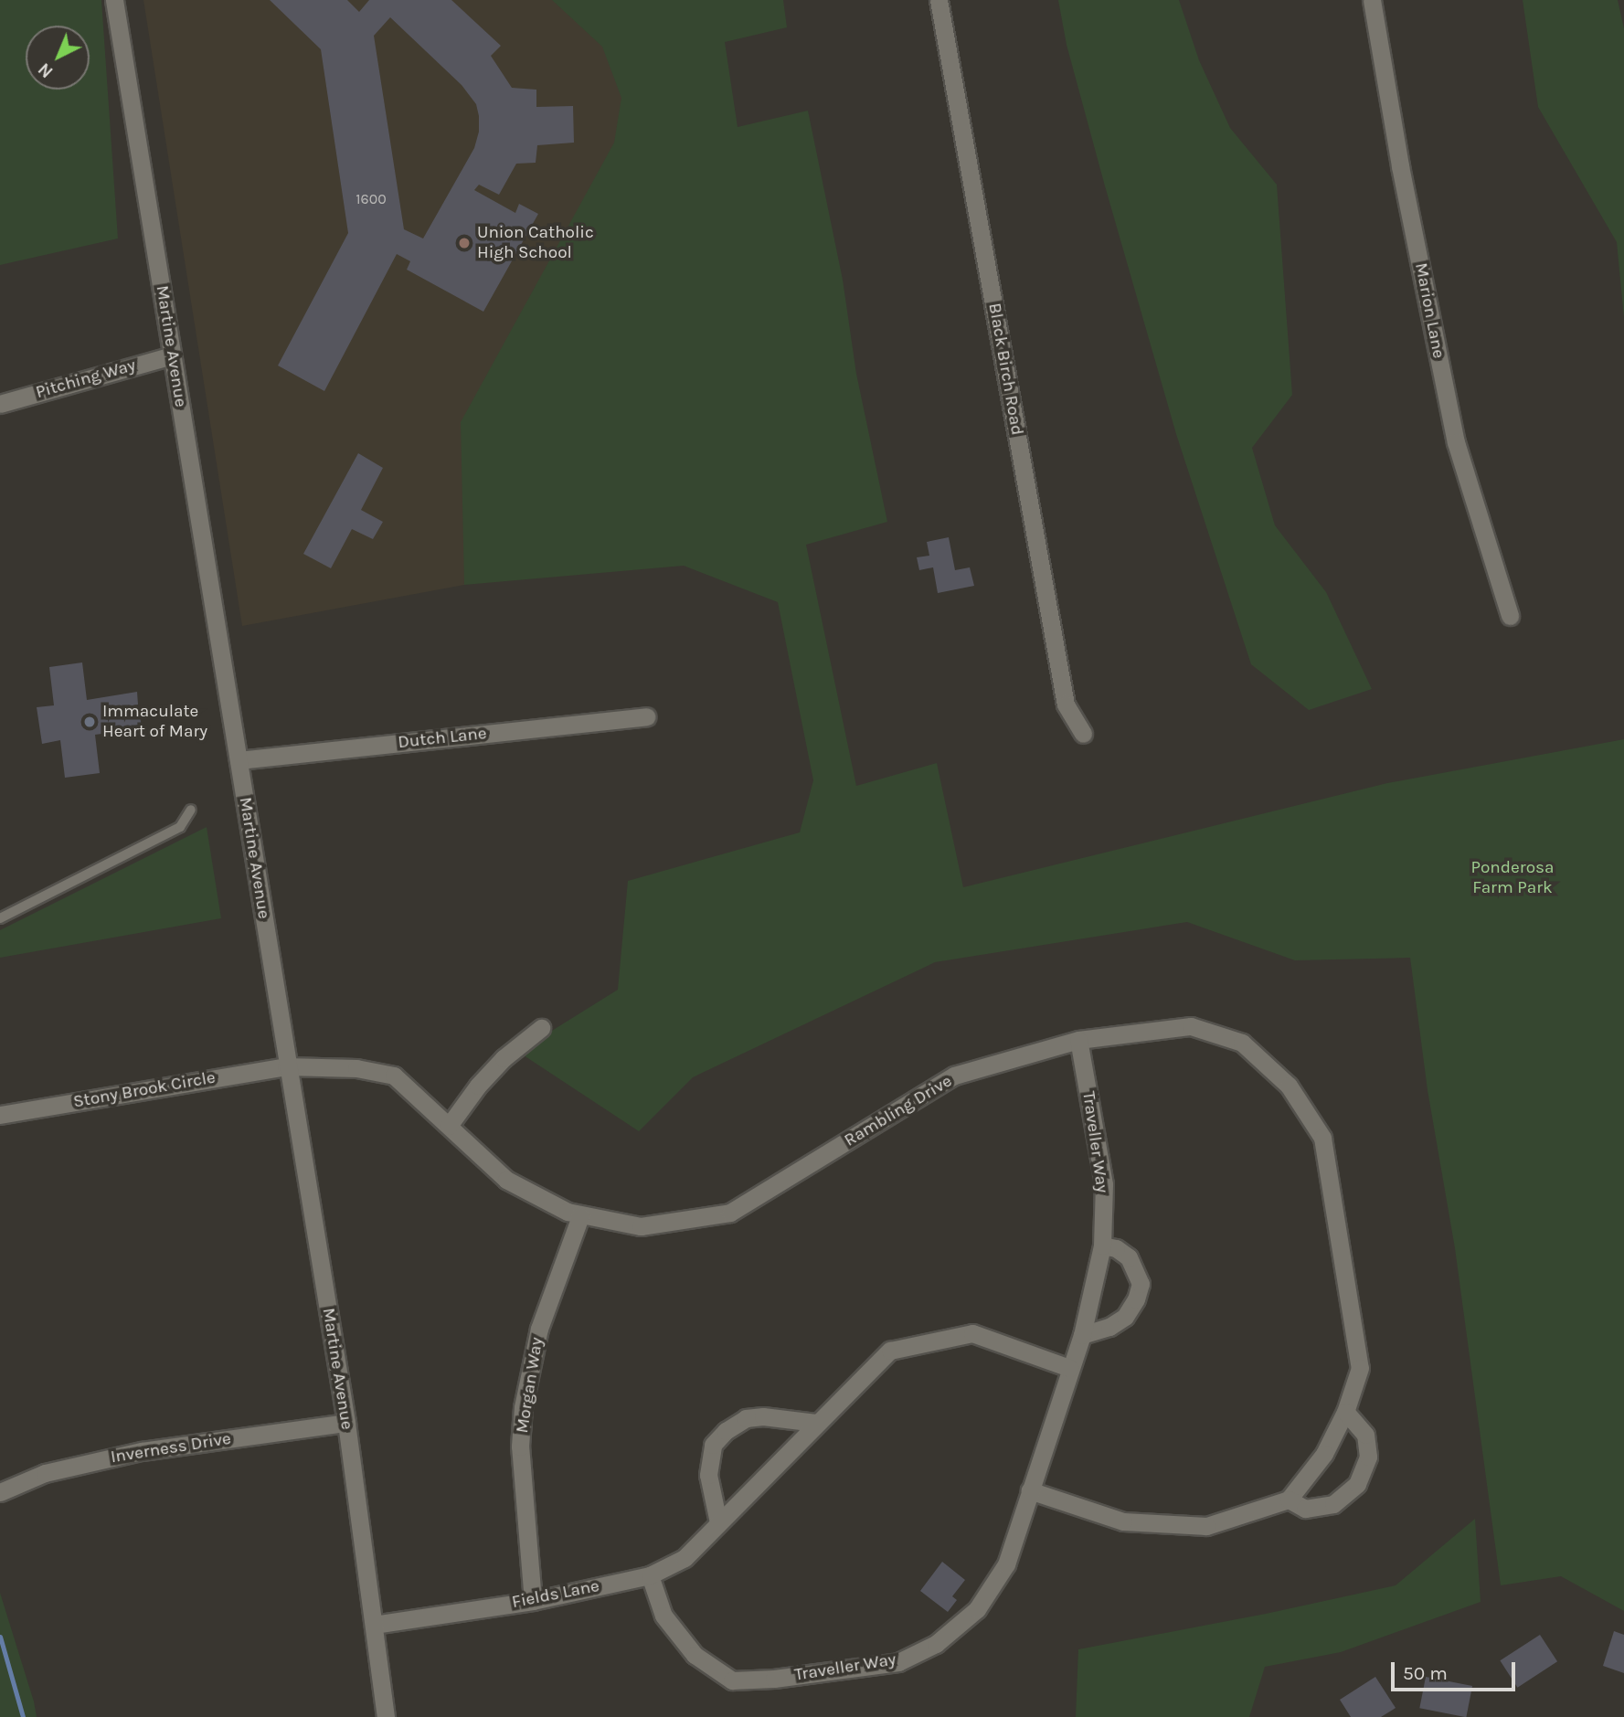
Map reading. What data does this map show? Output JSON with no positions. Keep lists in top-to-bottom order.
{
  "streets": {
    "street": [
      "Marion Lane",
      "Martine Avenue",
      "Black Birch Road",
      "Pitching Way",
      "Dutch Lane",
      "Stony Brook Circle",
      "Rambling Drive",
      "Traveller Way",
      "Morgan Way",
      "Inverness Drive",
      "Fields Lane"
    ]
  },
  "crossings": [
    ["Martine Avenue", "Pitching Way"],
    ["Martine Avenue", "Dutch Lane"],
    ["Martine Avenue", "Stony Brook Circle"],
    ["Martine Avenue", "Rambling Drive"],
    ["Martine Avenue", "Inverness Drive"],
    ["Martine Avenue", "Fields Lane"],
    ["Stony Brook Circle", "Rambling Drive"],
    ["Rambling Drive", "Traveller Way"],
    ["Rambling Drive", "Morgan Way"],
    ["Traveller Way", "Fields Lane"],
    ["Morgan Way", "Fields Lane"]
  ],
  "parks": ["Ponderosa Farm Park"],
  "places": ["Union Catholic High School", "Immaculate Heart of Mary"],
  "house_numbers": ["1600"],
  "scale_bar": "50 m",
  "north": "bottom left"
}
